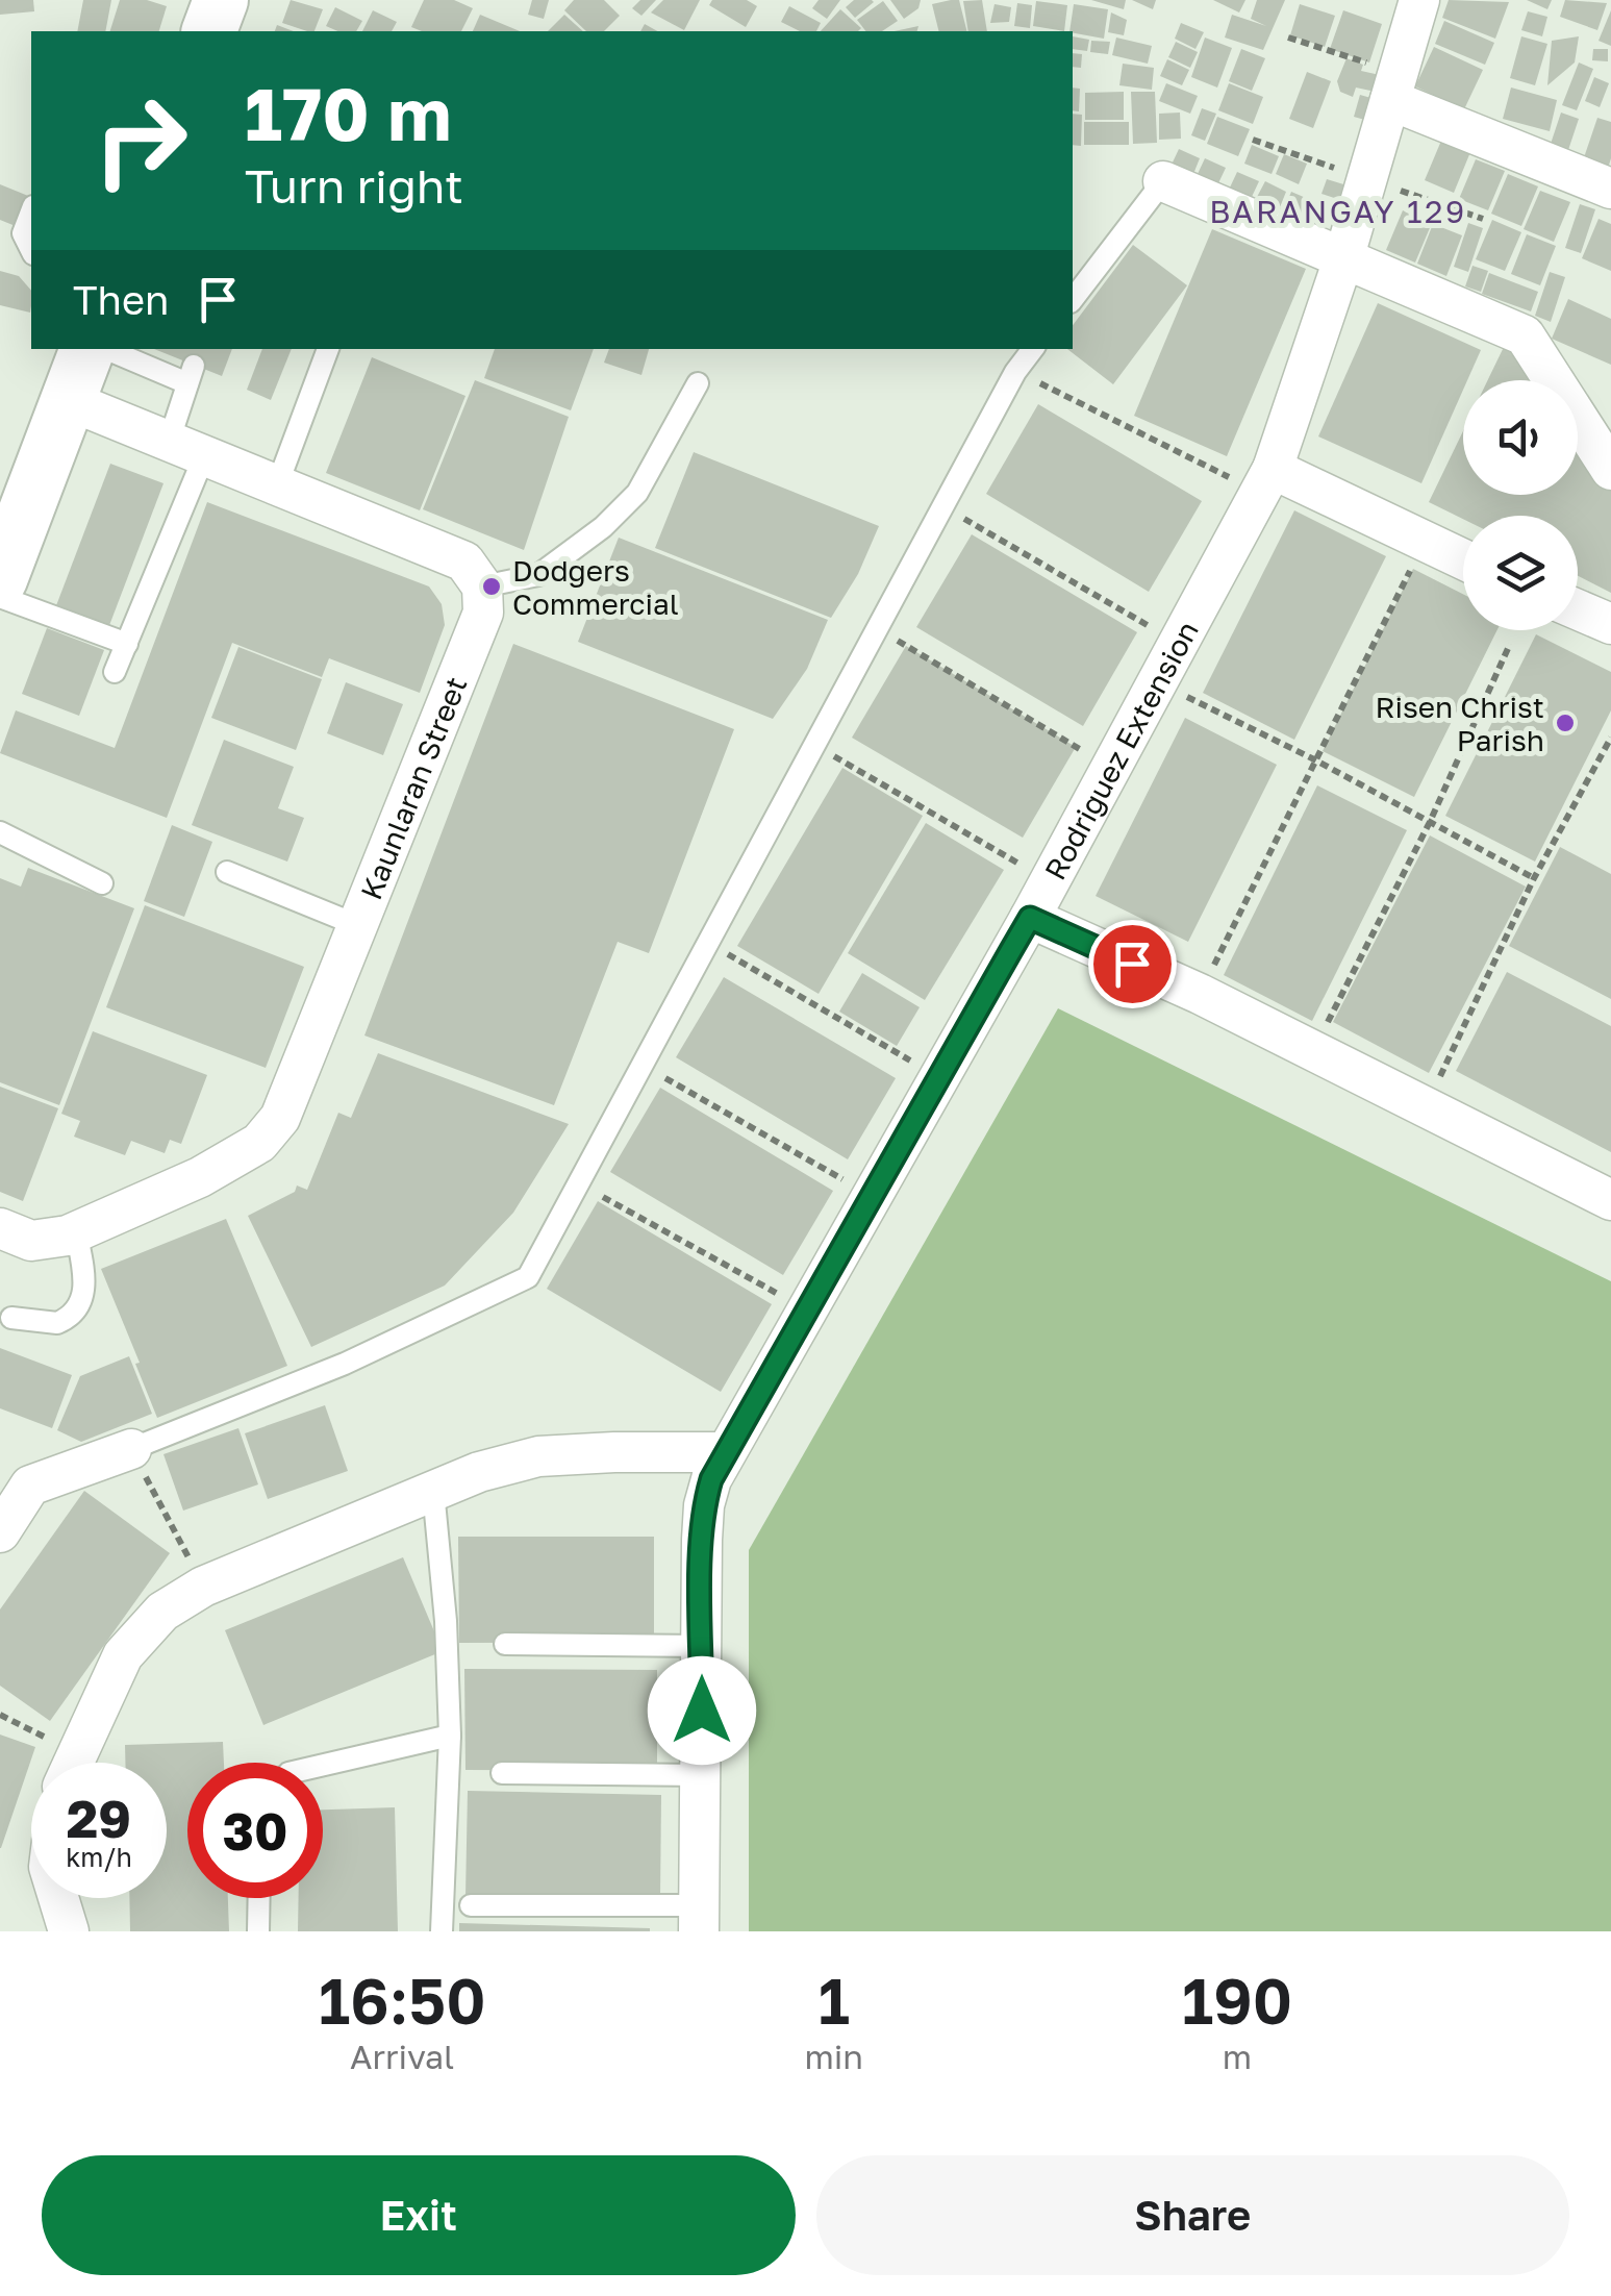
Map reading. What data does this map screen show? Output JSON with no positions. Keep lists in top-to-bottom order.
{
  "streets": {
    "street": ["Rodriguez Extension", "Kaunlaran Street"]
  },
  "districts": ["BARANGAY 129"],
  "places": ["Dodgers Commercial", "Risen Christ Parish"],
  "page": {
    "turn": ["170 m", "Turn right"],
    "then": "Then",
    "speed": "29 km/h",
    "limit": "30",
    "eta": [
      "16:50",
      "Arrival",
      "1",
      "min",
      "190",
      "m"
    ],
    "buttons": ["Exit", "Share"]
  }
}
